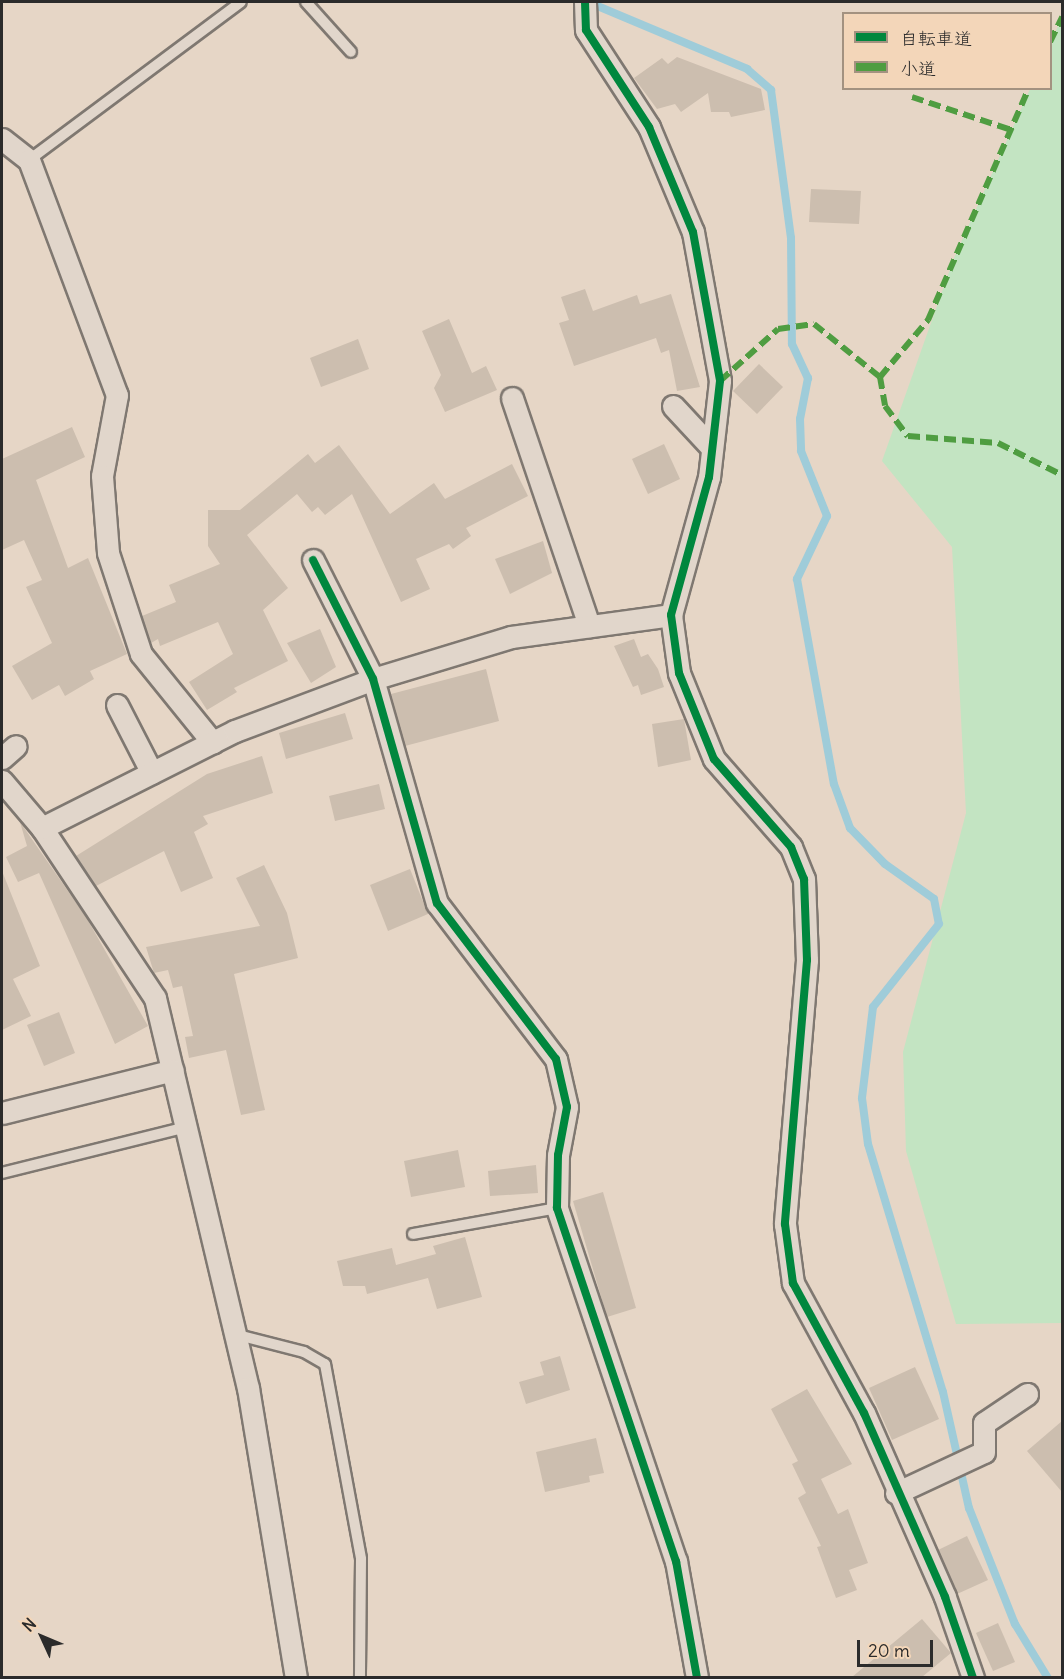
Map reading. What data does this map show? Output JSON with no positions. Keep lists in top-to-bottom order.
{
  "legend": ["自転車道", "小道"],
  "scale_bar": "20 m",
  "north": "top left"
}
